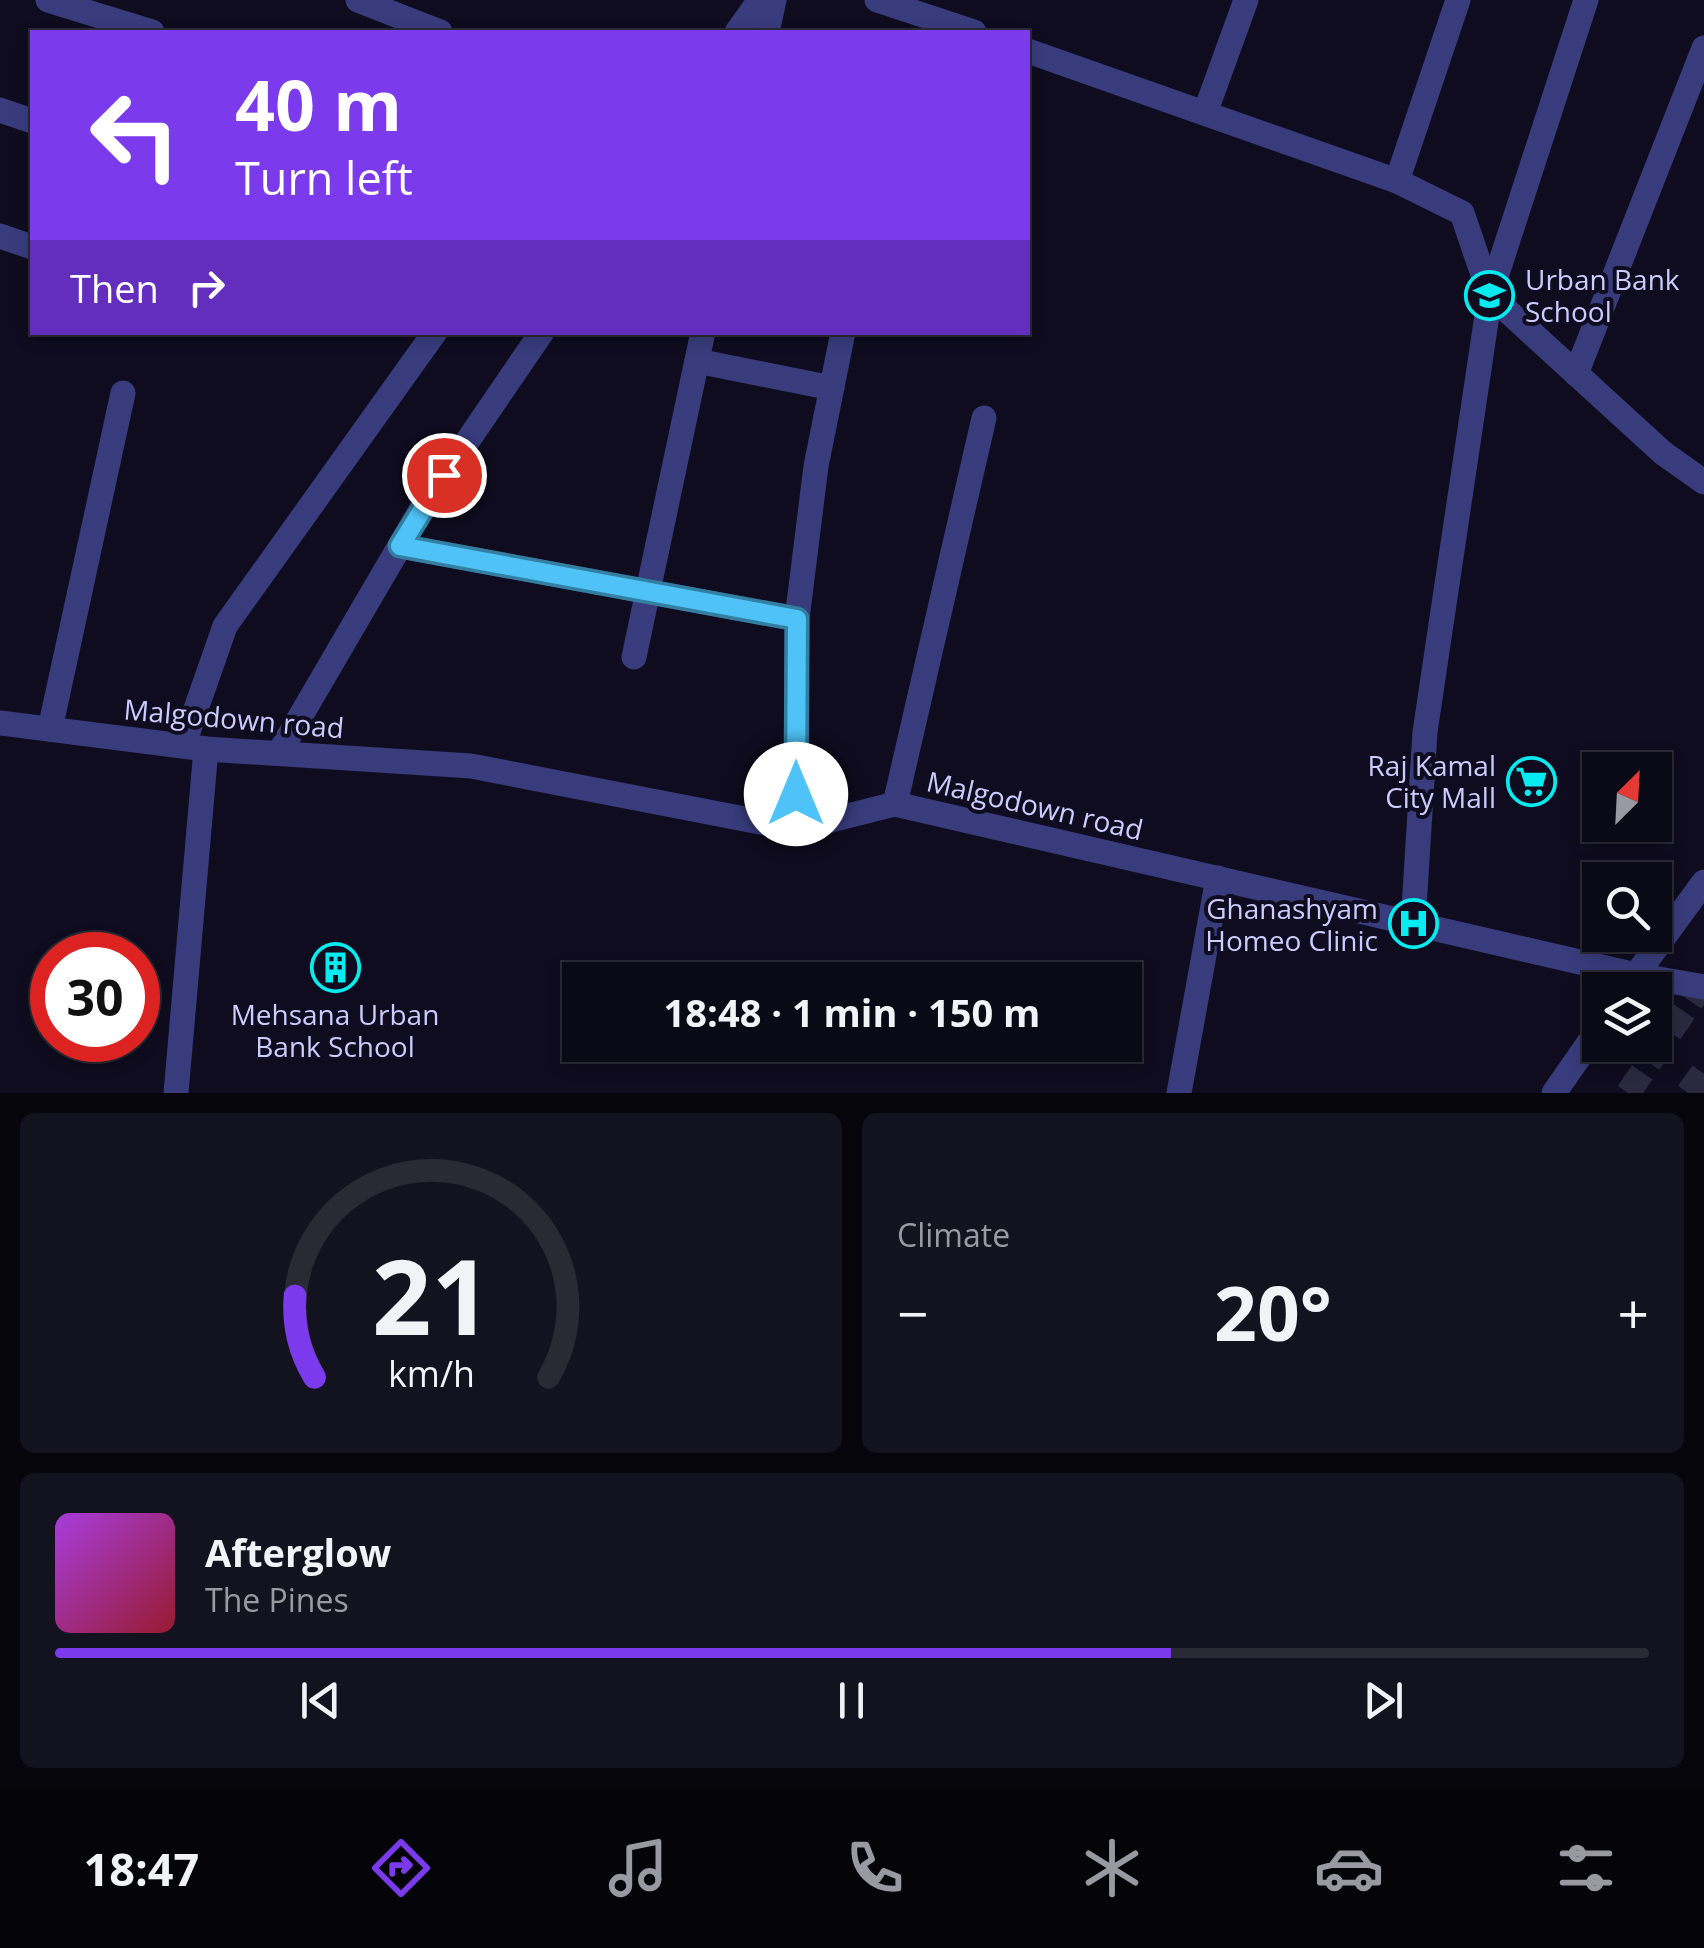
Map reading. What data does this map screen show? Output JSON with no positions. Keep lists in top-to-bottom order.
{
  "streets": {
    "street": ["Malgodown road"]
  },
  "places": {
    "school or university": ["Urban Bank School"],
    "supermarket": ["Raj Kamal City Mall"],
    "hospital": ["Ghanashyam Homeo Clinic"],
    "building": ["Mehsana Urban Bank School"]
  },
  "north": "top right",
  "page": {
    "turn": ["40 m", "Turn left"],
    "then": "Then",
    "limit": "30",
    "trip": "18:48 · 1 min · 150 m",
    "tile": "Climate",
    "heat": ["−", "20°", "+"],
    "song": ["Afterglow", "The Pines"],
    "tabs": "18:47",
    "gauge": ["21", "km/h"]
  }
}
